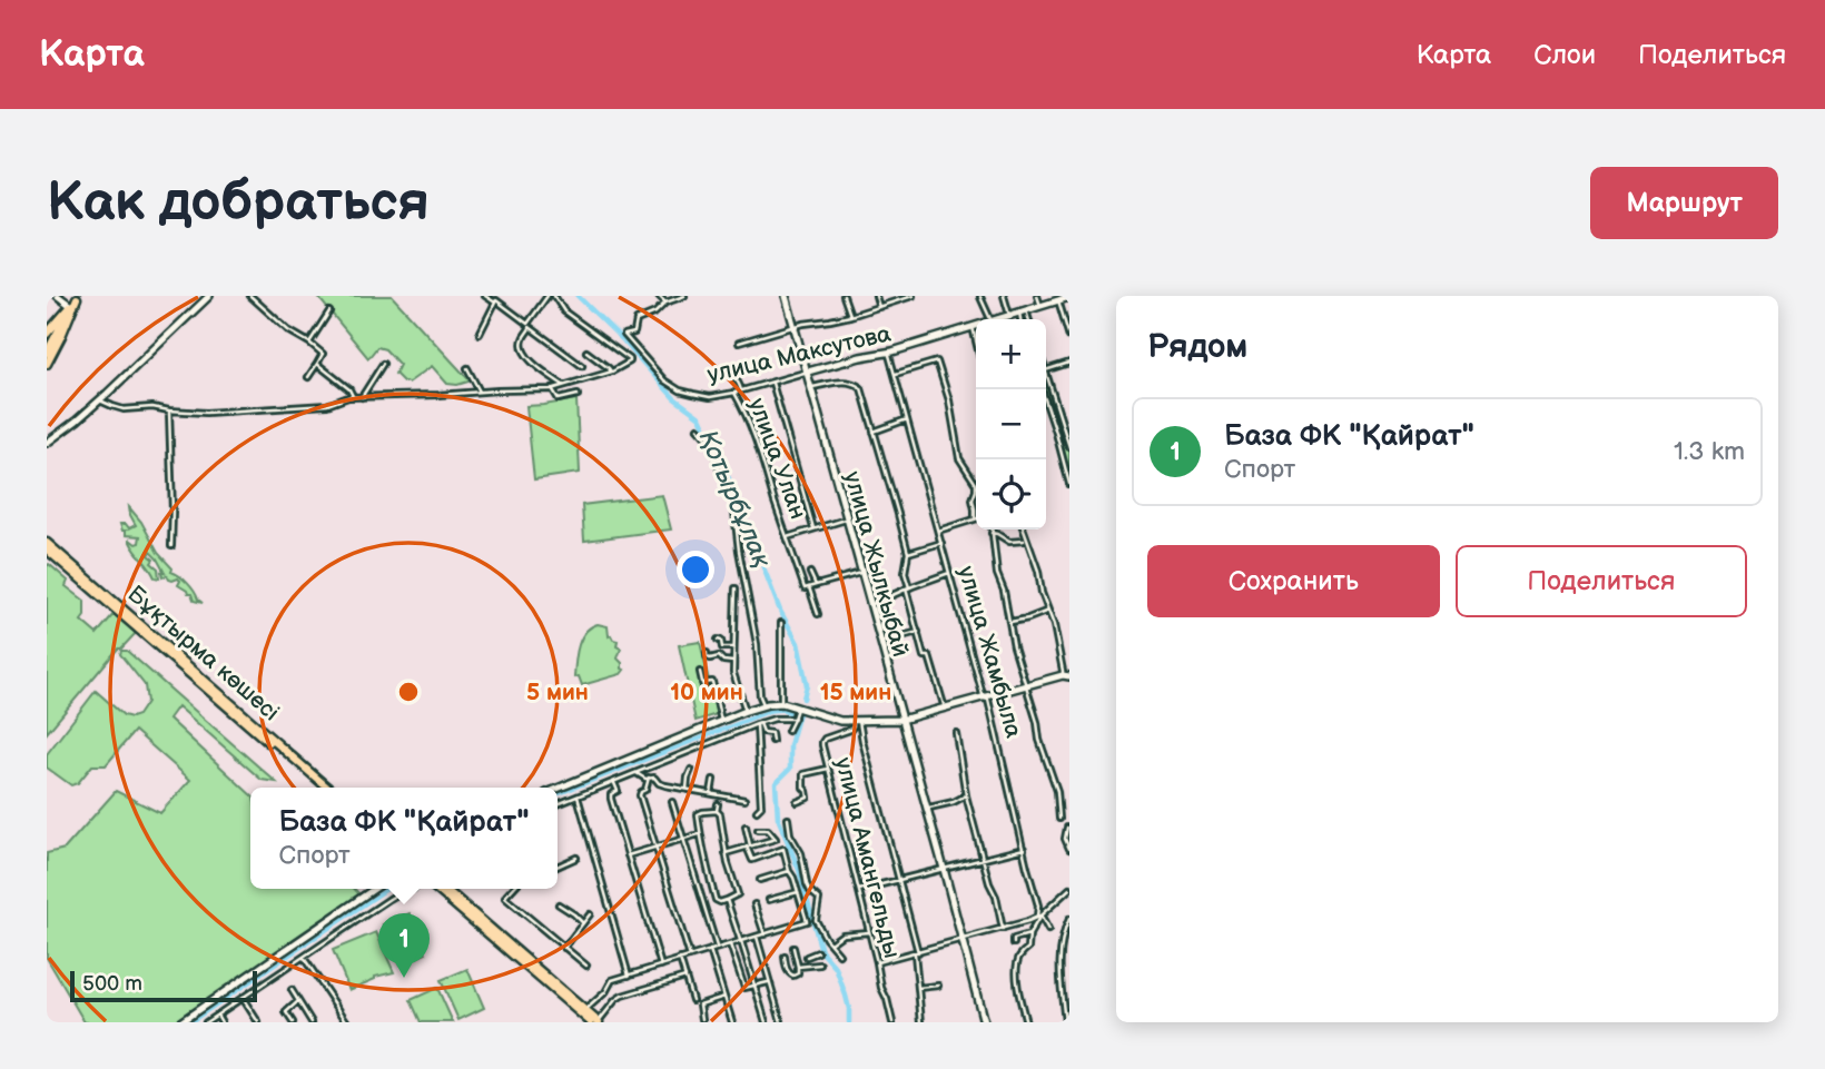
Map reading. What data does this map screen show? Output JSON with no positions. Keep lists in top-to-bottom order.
{
  "streets": {
    "main road": ["Бұқтырма көшесі"],
    "street": [
      "улица Максутова",
      "улица Улан",
      "улица Жылкыбай",
      "улица Жамбыла",
      "улица Амангельды"
    ]
  },
  "crossings": [
    ["улица Максутова", "улица Улан"],
    ["улица Максутова", "улица Жылкыбай"],
    ["улица Максутова", "улица Жамбыла"],
    ["улица Улан", "улица Жылкыбай"]
  ],
  "water": ["Қотырбұлақ"],
  "scale_bar": "500 m",
  "page": {
    "header": "Карта",
    "nav": ["Карта", "Слои", "Поделиться"],
    "buttons": [
      "Маршрут",
      ["Сохранить", "Поделиться"]
    ],
    "title": "Как добраться",
    "heading": "Рядом",
    "map_buttons": ["+", "−"],
    "list": [
      {
        "mark": "1",
        "name": "База ФК \"Қайрат\"",
        "note": "Спорт",
        "value": "1.3 km"
      }
    ],
    "popup": ["База ФК \"Қайрат\"", "Спорт"],
    "pins": "1",
    "scale": "500 m"
  },
  "rings": ["5 мин", "10 мин", "15 мин"]
}
